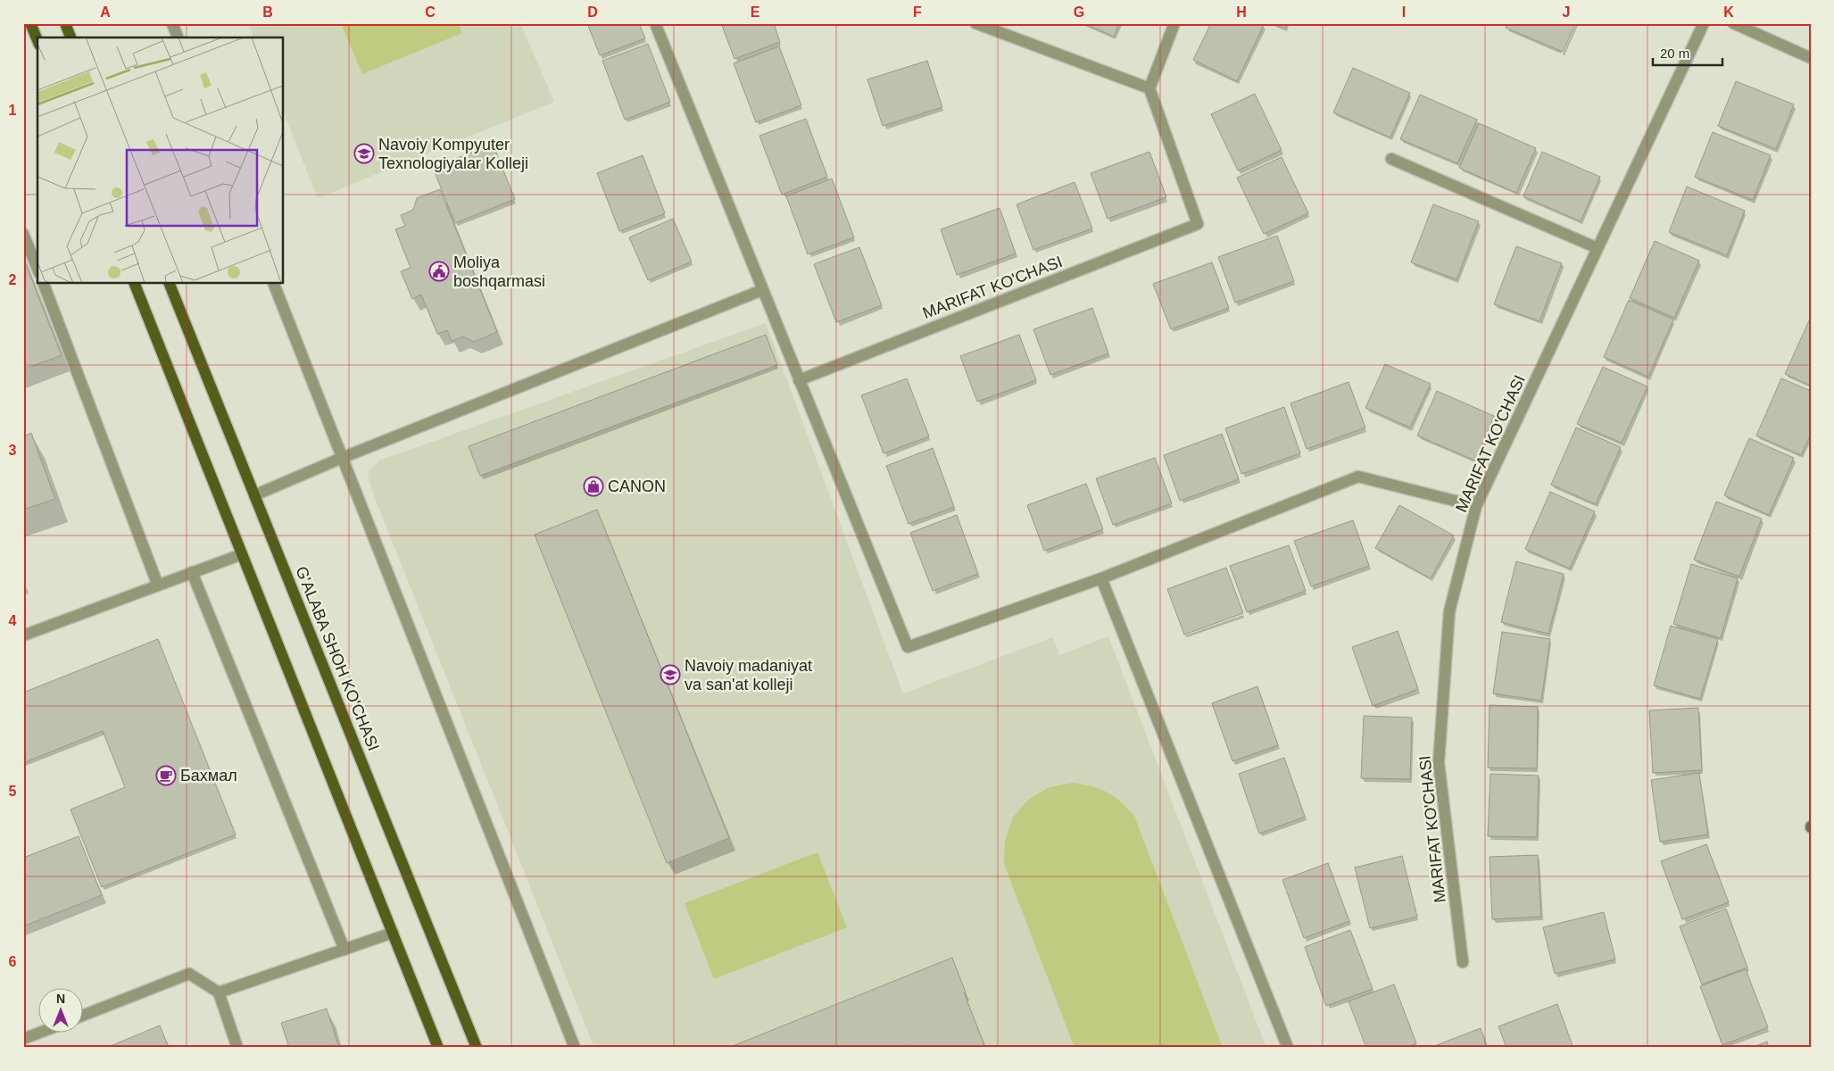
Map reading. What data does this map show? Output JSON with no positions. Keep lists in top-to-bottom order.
{
  "streets": {
    "main road": ["G'ALABA SHOH KO'CHASI"],
    "street": ["MARIFAT KO'CHASI"]
  },
  "places": {
    "school or university": ["Navoiy Kompyuter Texnologiyalar Kolleji", "Navoiy madaniyat va san'at kolleji"],
    "public building": ["Moliya boshqarmasi"],
    "shop": ["CANON"],
    "cafe": ["Бахмал"]
  },
  "scale_bar": "20 m",
  "north": "top",
  "grid": {
    "columns": [
      "A",
      "B",
      "C",
      "D",
      "E",
      "F",
      "G",
      "H",
      "I",
      "J",
      "K"
    ],
    "rows": [
      "1",
      "2",
      "3",
      "4",
      "5",
      "6"
    ]
  }
}
